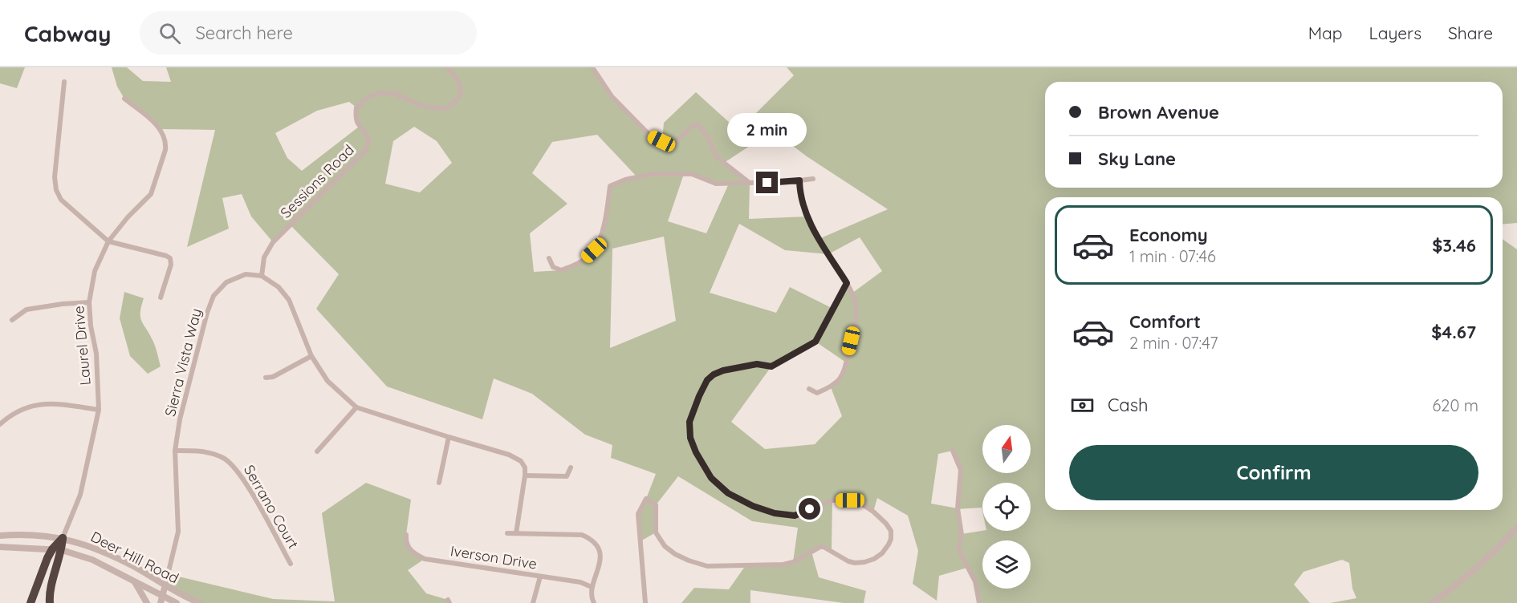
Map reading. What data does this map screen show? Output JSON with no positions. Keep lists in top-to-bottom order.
{
  "streets": {
    "street": [
      "Sessions Road",
      "Laurel Drive",
      "Sierra Vista Way",
      "Serrano Court",
      "Deer Hill Road",
      "Iverson Drive"
    ]
  },
  "crossings": [
    ["Sessions Road", "Sierra Vista Way"],
    ["Laurel Drive", "Deer Hill Road"],
    ["Sierra Vista Way", "Serrano Court"],
    ["Sierra Vista Way", "Deer Hill Road"]
  ],
  "north": "top",
  "page": {
    "header": "Cabway",
    "search": "Search here",
    "nav": ["Map", "Layers", "Share"],
    "banner": ["Brown Avenue", "Sky Lane"],
    "bubble": "2 min",
    "list": [
      {
        "name": "Economy",
        "note": "1 min · 07:46",
        "value": "$3.46"
      },
      {
        "name": "Comfort",
        "note": "2 min · 07:47",
        "value": "$4.67"
      }
    ],
    "pay": ["Cash", "620 m"],
    "buttons": "Confirm"
  }
}
